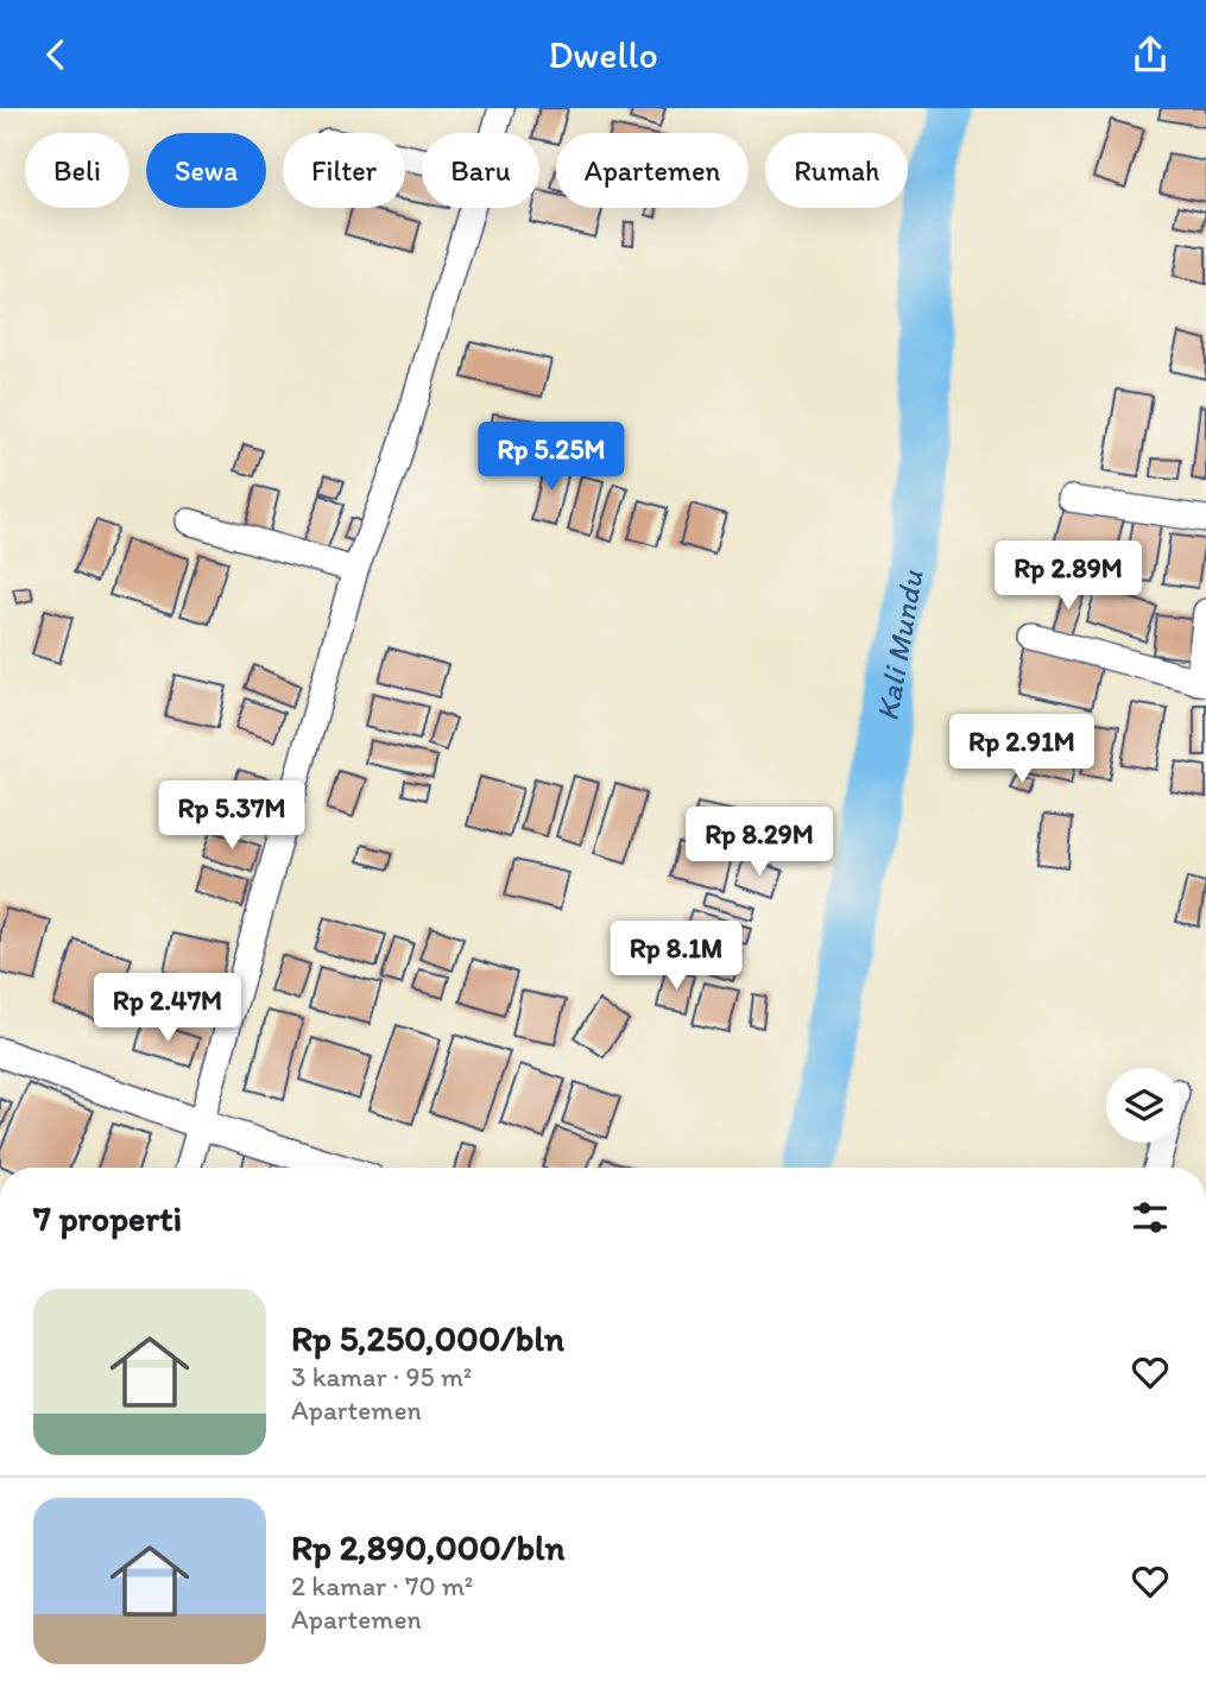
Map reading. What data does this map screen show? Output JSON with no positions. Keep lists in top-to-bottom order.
{
  "water": ["Kali Mundu"],
  "page": {
    "header": "Dwello",
    "chip": [
      "Beli",
      "Sewa",
      "Filter",
      "Baru",
      "Apartemen",
      "Rumah"
    ],
    "price": [
      "Rp 5.25M",
      "Rp 2.89M",
      "Rp 2.91M",
      "Rp 5.37M",
      "Rp 8.29M",
      "Rp 8.1M",
      "Rp 2.47M"
    ],
    "heading": "7 properti",
    "list": [
      {
        "name": "Rp 5,250,000/bln",
        "note": "3 kamar · 95 m² · Apartemen"
      },
      {
        "name": "Rp 2,890,000/bln",
        "note": "2 kamar · 70 m² · Apartemen"
      }
    ]
  }
}
